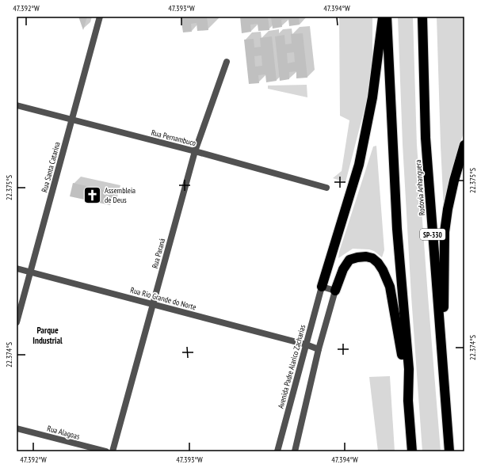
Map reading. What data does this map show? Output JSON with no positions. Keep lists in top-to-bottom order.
{
  "streets": {
    "highway": ["Rodovia Anhanguera", "SP-330"],
    "street": [
      "Rua Pernambuco",
      "Rua Santa Catarina",
      "Rua Paraná",
      "Rua Rio Grande do Norte",
      "Avenida Padre Alarico Zacharias",
      "Rua Alagoas"
    ]
  },
  "crossings": [
    ["Rua Pernambuco", "Rua Santa Catarina"],
    ["Rua Pernambuco", "Rua Paraná"],
    ["Rua Santa Catarina", "Rua Rio Grande do Norte"],
    ["Rua Paraná", "Rua Rio Grande do Norte"],
    ["Rua Rio Grande do Norte", "Avenida Padre Alarico Zacharias"]
  ],
  "districts": ["Parque Industrial"],
  "places": {
    "church": ["Assembleia de Deus"]
  },
  "coordinates": [
    "47.392°W",
    "47.393°W",
    "47.394°W",
    "22.375°S",
    "22.374°S"
  ]
}
